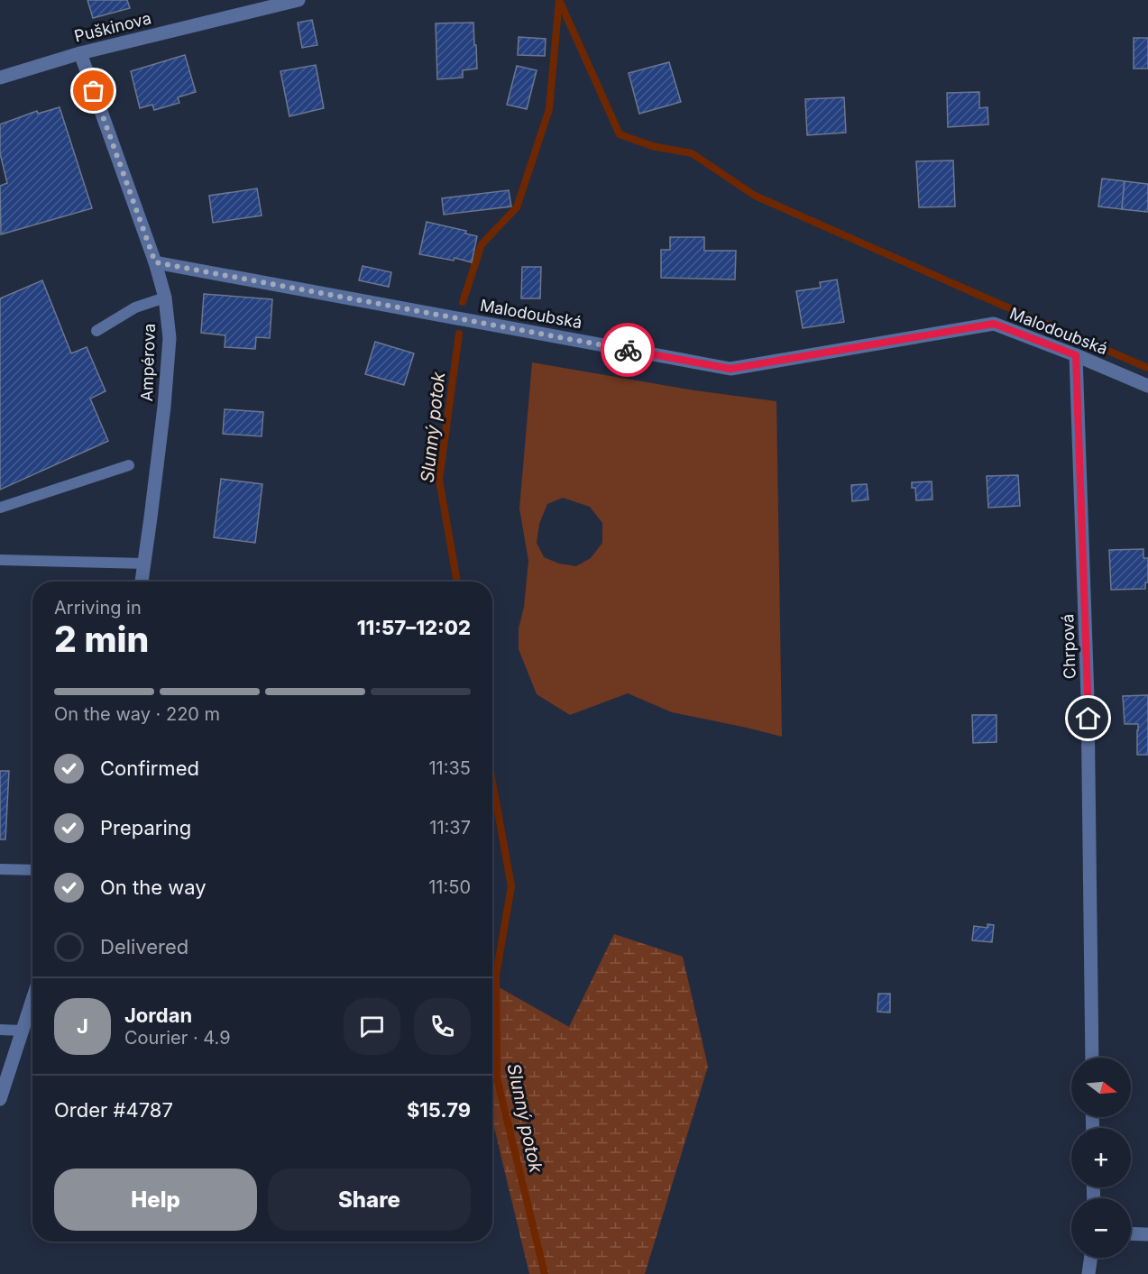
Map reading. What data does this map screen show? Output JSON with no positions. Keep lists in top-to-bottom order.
{
  "streets": {
    "street": [
      "Puškinova",
      "Malodoubská",
      "Ampérova",
      "Chrpová"
    ]
  },
  "crossings": [
    ["Puškinova", "Ampérova"],
    ["Malodoubská", "Ampérova"],
    ["Malodoubská", "Chrpová"]
  ],
  "water": ["Slunný potok"],
  "north": "right",
  "page": {
    "heading": ["2 min", "Arriving in", "11:57–12:02"],
    "panel": [
      "Jordan",
      "Courier · 4.9",
      "Order #4787",
      "$15.79"
    ],
    "bar": "On the way · 220 m",
    "list": [
      ["Confirmed", "11:35"],
      ["Preparing", "11:37"],
      ["On the way", "11:50"],
      "Delivered"
    ],
    "round": "J",
    "map_buttons": ["+", "−"],
    "buttons": ["Help", "Share"]
  }
}
